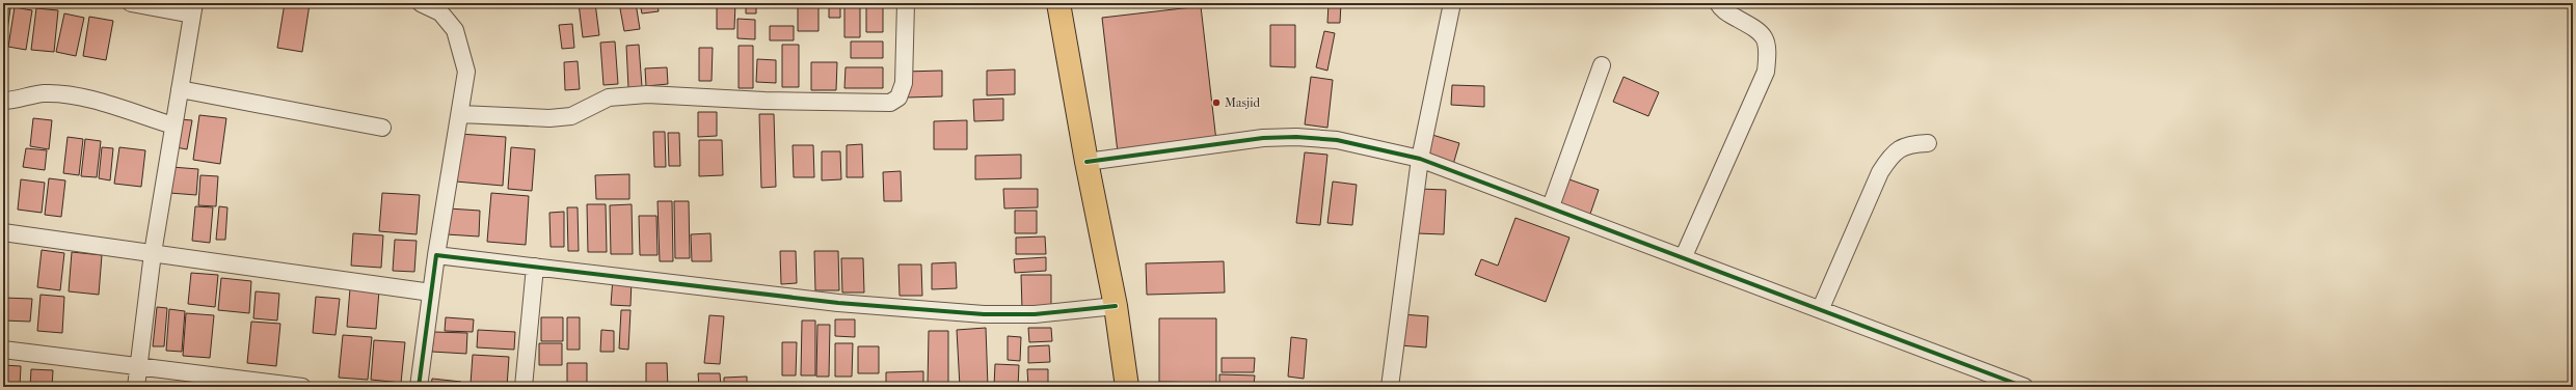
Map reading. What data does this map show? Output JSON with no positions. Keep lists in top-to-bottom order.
{
  "places": ["Masjid"]
}
